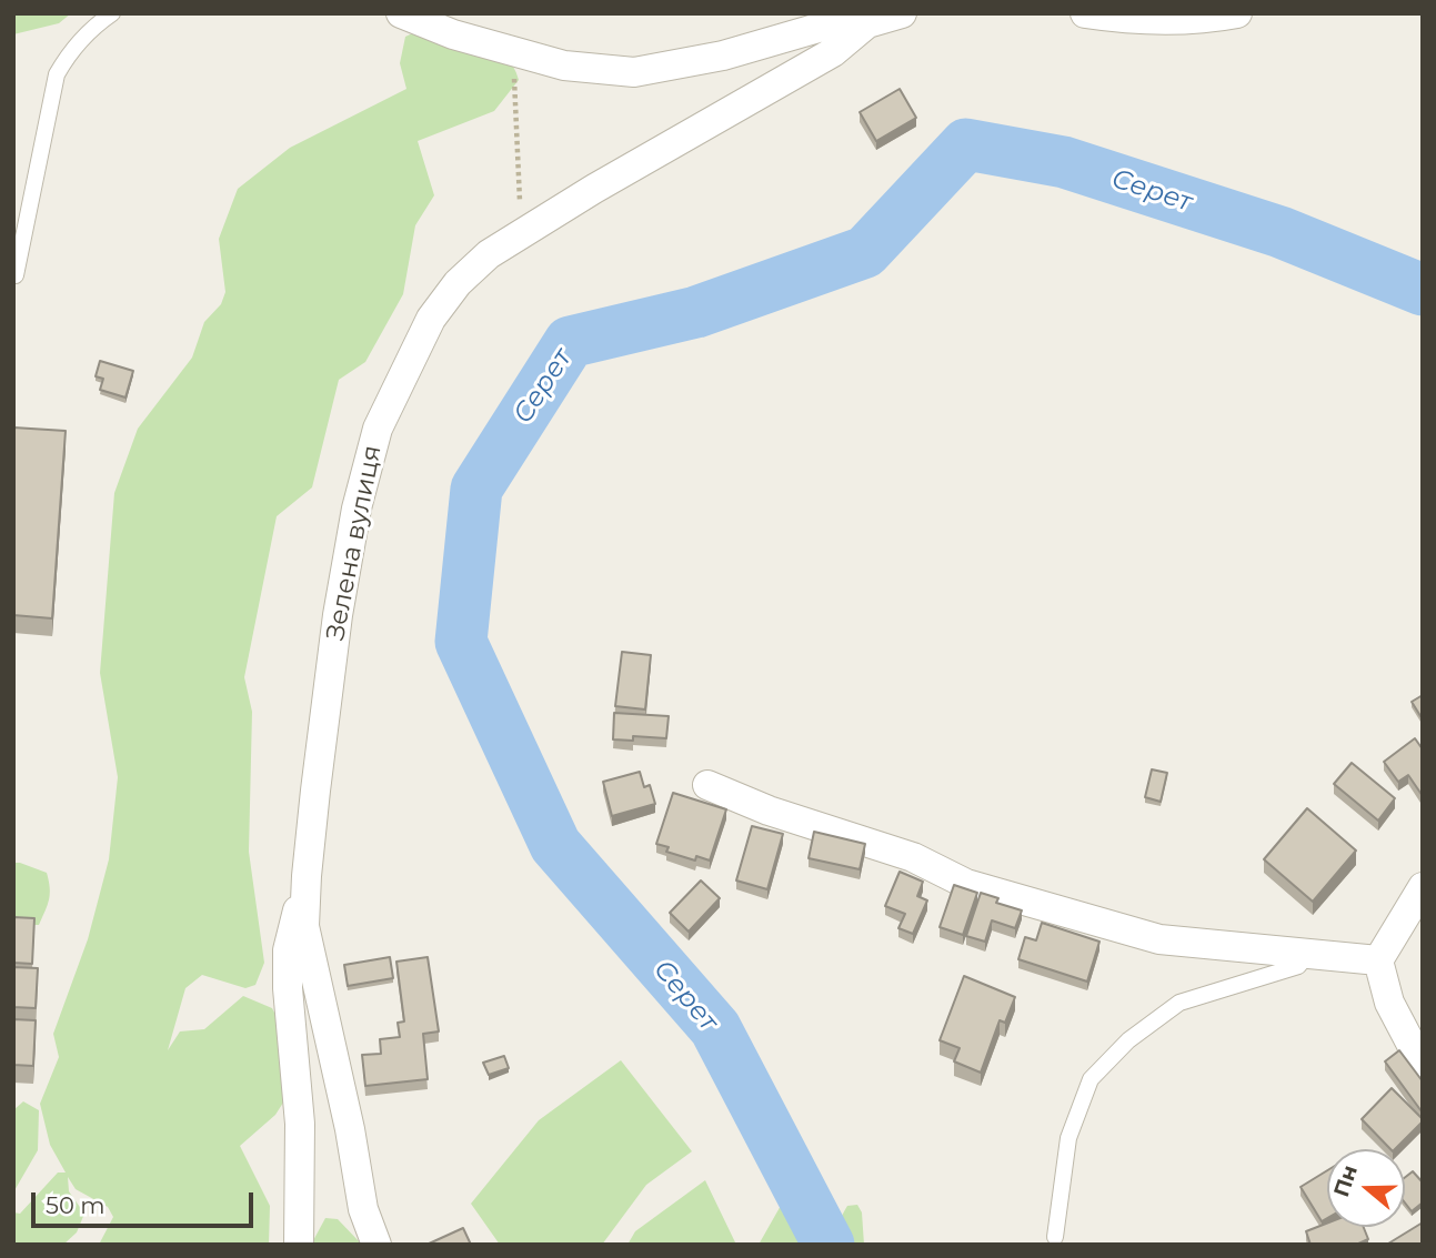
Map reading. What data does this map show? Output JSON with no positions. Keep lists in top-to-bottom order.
{
  "streets": {
    "street": ["Зелена вулиця"]
  },
  "water": ["Серет"],
  "scale_bar": "50 m",
  "north": "left"
}
